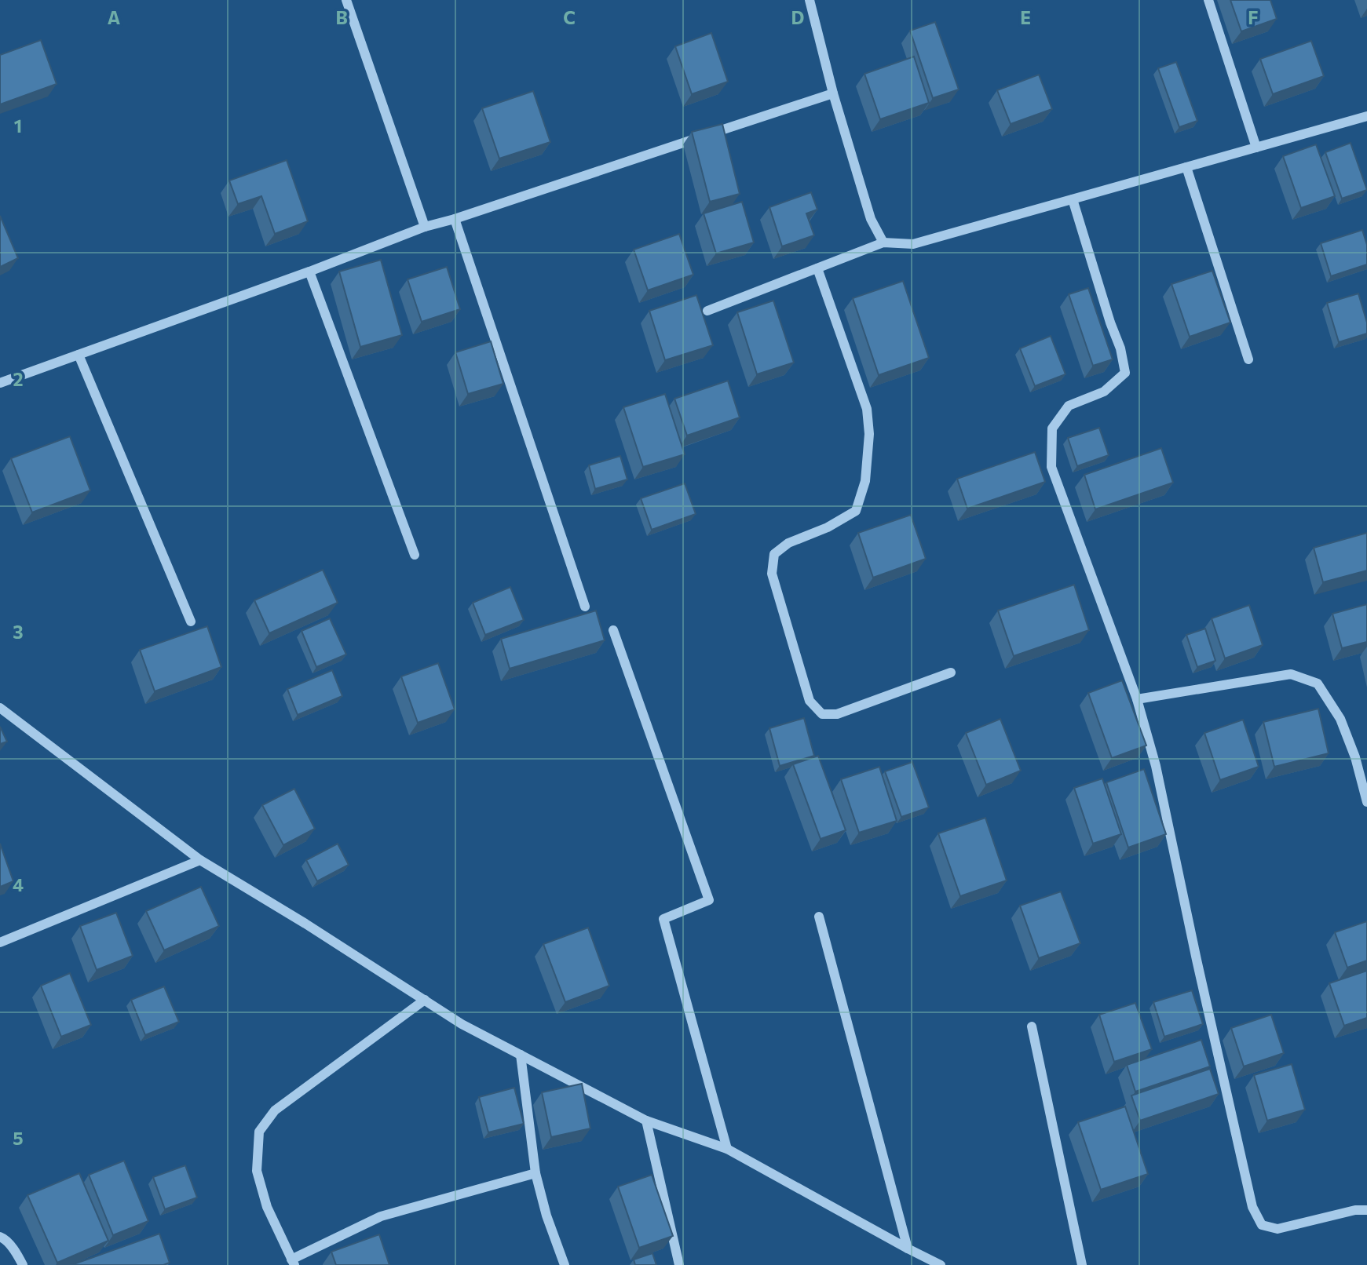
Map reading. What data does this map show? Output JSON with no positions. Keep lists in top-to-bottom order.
{
  "grid": {
    "columns": [
      "A",
      "B",
      "C",
      "D",
      "E",
      "F"
    ],
    "rows": [
      "1",
      "2",
      "3",
      "4",
      "5"
    ]
  }
}
